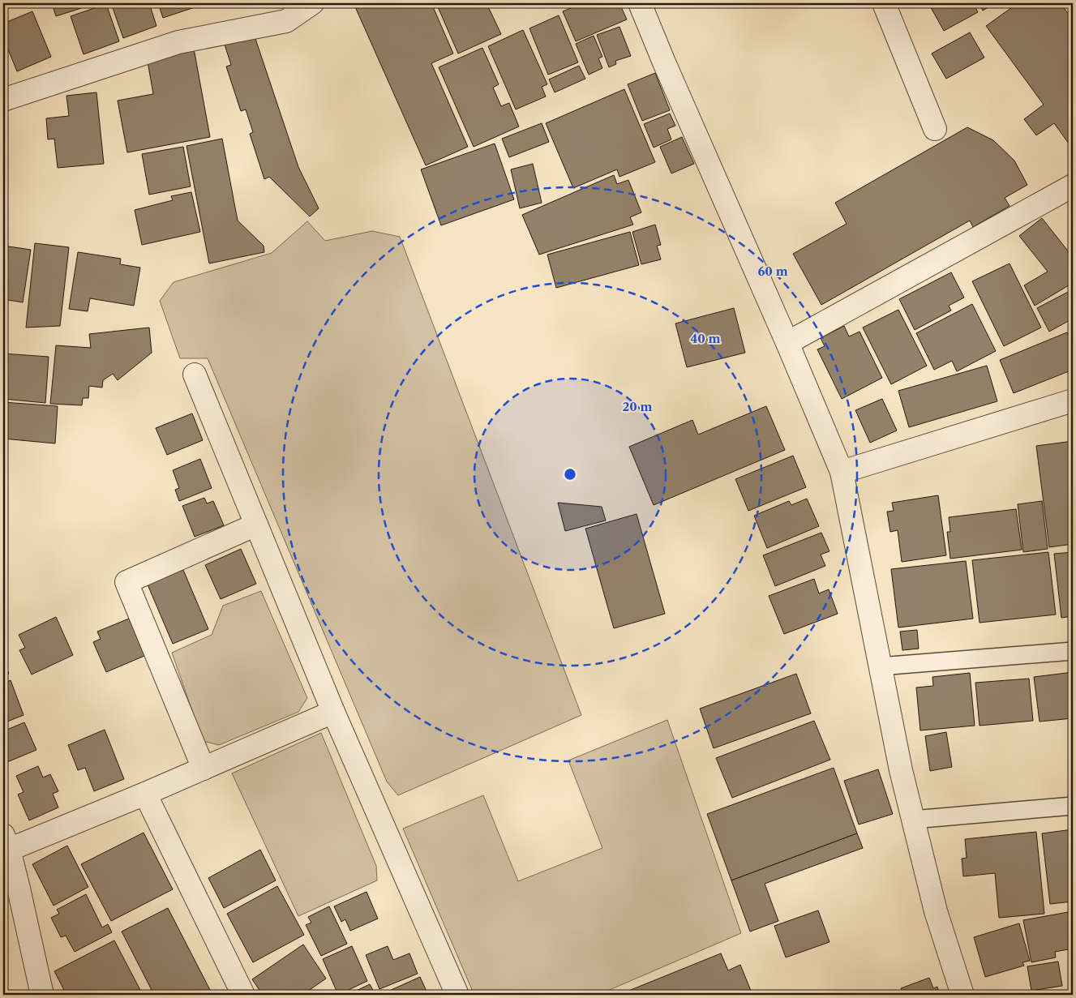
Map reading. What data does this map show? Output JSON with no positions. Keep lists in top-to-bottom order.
{
  "rings": ["60 m", "40 m", "20 m"]
}
